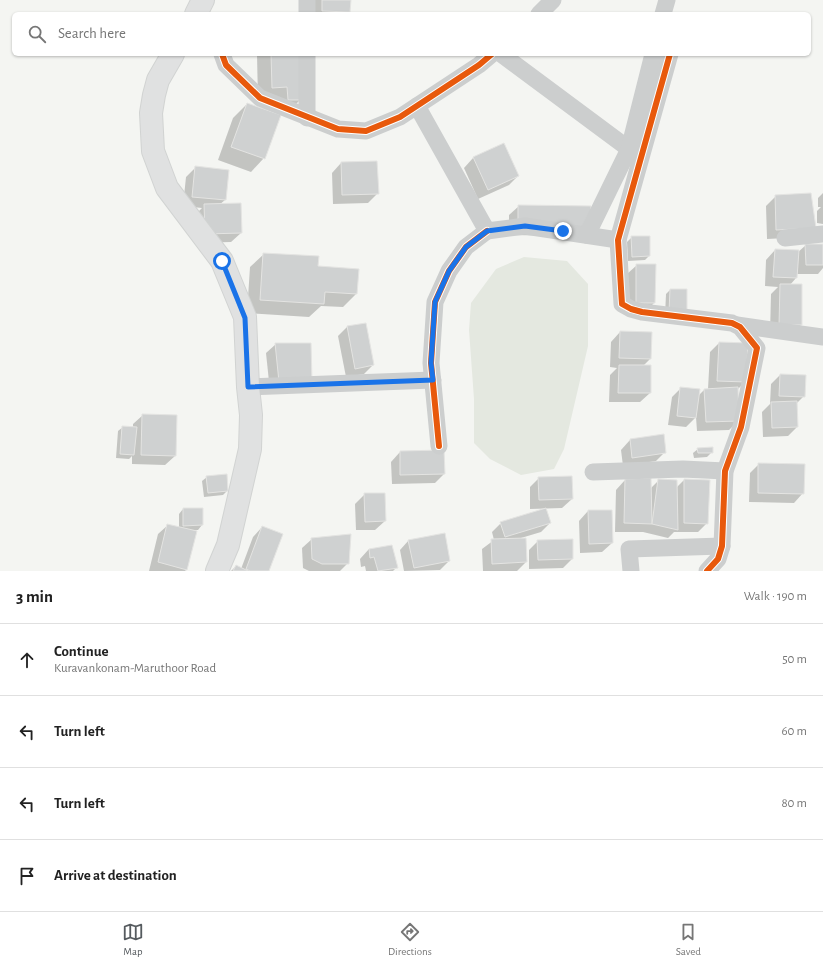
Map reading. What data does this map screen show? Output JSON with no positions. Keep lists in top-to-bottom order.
{
  "page": {
    "search": "Search here",
    "heading": ["3 min", "Walk · 190 m"],
    "list": [
      ["Continue", "Kuravankonam-Maruthoor Road", "50 m"],
      ["Turn left", "60 m"],
      ["Turn left", "80 m"],
      "Arrive at destination"
    ],
    "nav": ["Map", "Directions", "Saved"]
  }
}
